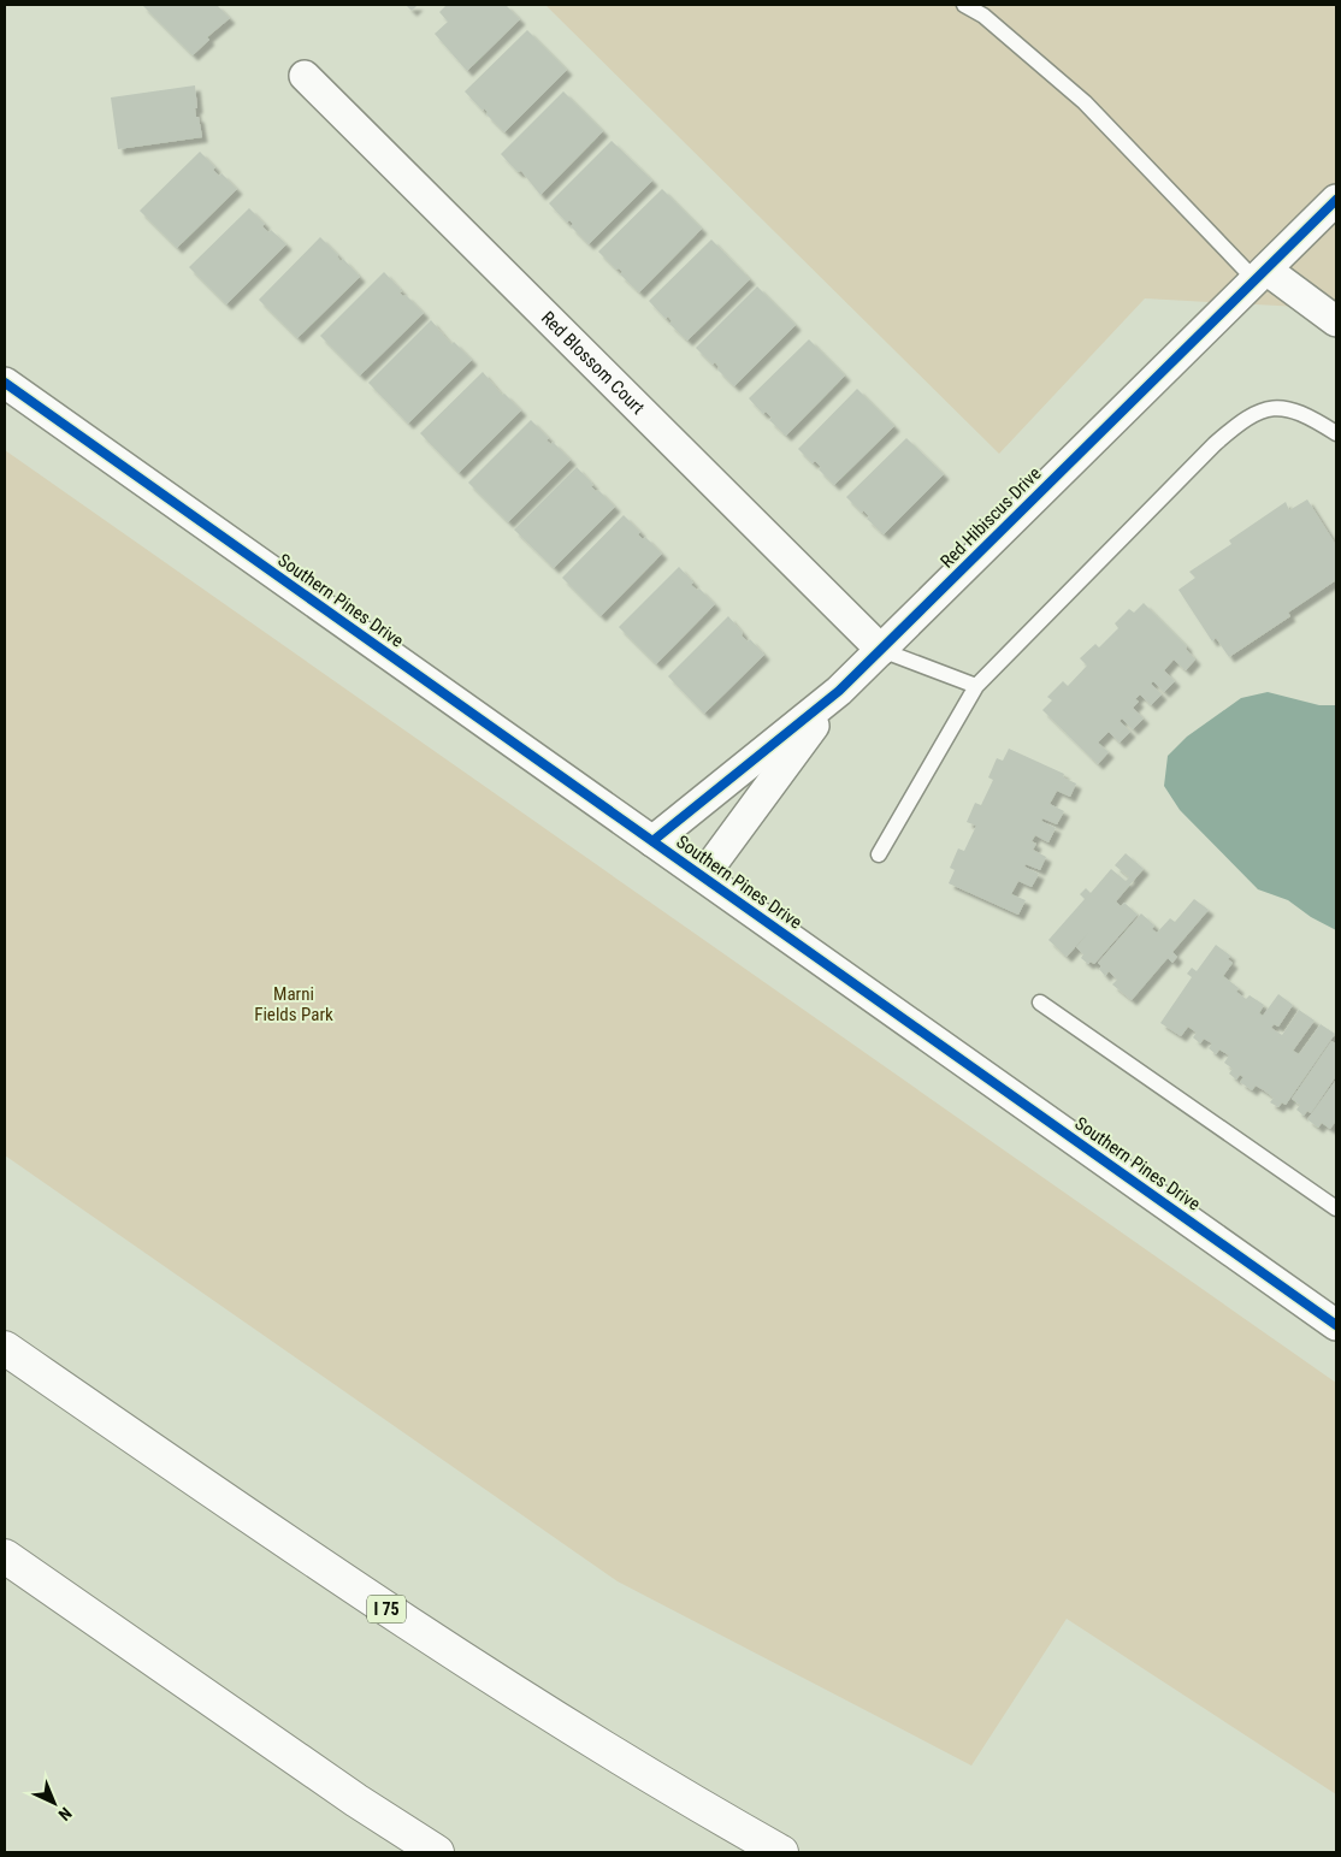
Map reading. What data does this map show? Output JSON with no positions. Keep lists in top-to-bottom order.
{
  "streets": {
    "highway": ["I 75"],
    "street": ["Red Blossom Court", "Red Hibiscus Drive", "Southern Pines Drive"]
  },
  "crossings": [
    ["Red Blossom Court", "Red Hibiscus Drive"],
    ["Red Hibiscus Drive", "Southern Pines Drive"]
  ],
  "parks": ["Marni Fields Park"],
  "north": "bottom right"
}
